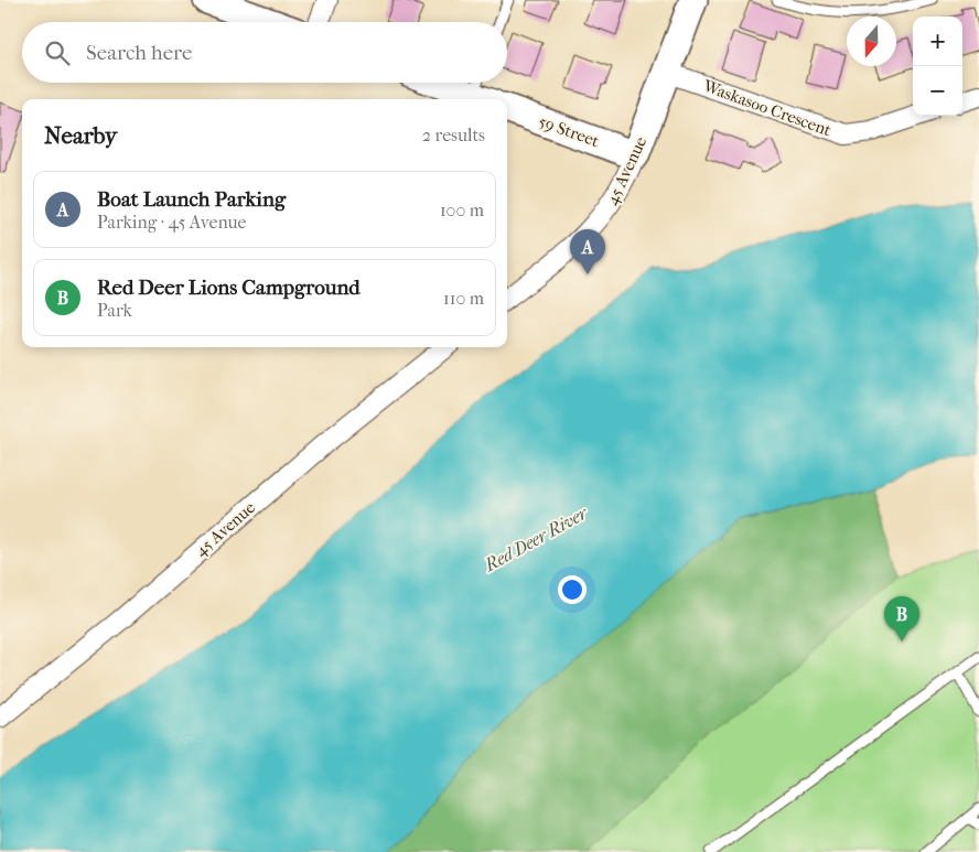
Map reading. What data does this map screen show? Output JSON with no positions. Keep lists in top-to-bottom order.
{
  "streets": {
    "street": ["Waskasoo Crescent", "59 Street", "45 Avenue"]
  },
  "crossings": [
    ["Waskasoo Crescent", "45 Avenue"],
    ["59 Street", "45 Avenue"]
  ],
  "water": ["Red Deer River"],
  "north": "bottom",
  "page": {
    "map_buttons": ["+", "−"],
    "search": "Search here",
    "heading": ["Nearby", "2 results"],
    "list": [
      {
        "mark": "A",
        "name": "Boat Launch Parking",
        "note": "Parking · 45 Avenue",
        "value": "100 m"
      },
      {
        "mark": "B",
        "name": "Red Deer Lions Campground",
        "note": "Park",
        "value": "110 m"
      }
    ],
    "pins": ["A", "B"]
  }
}
